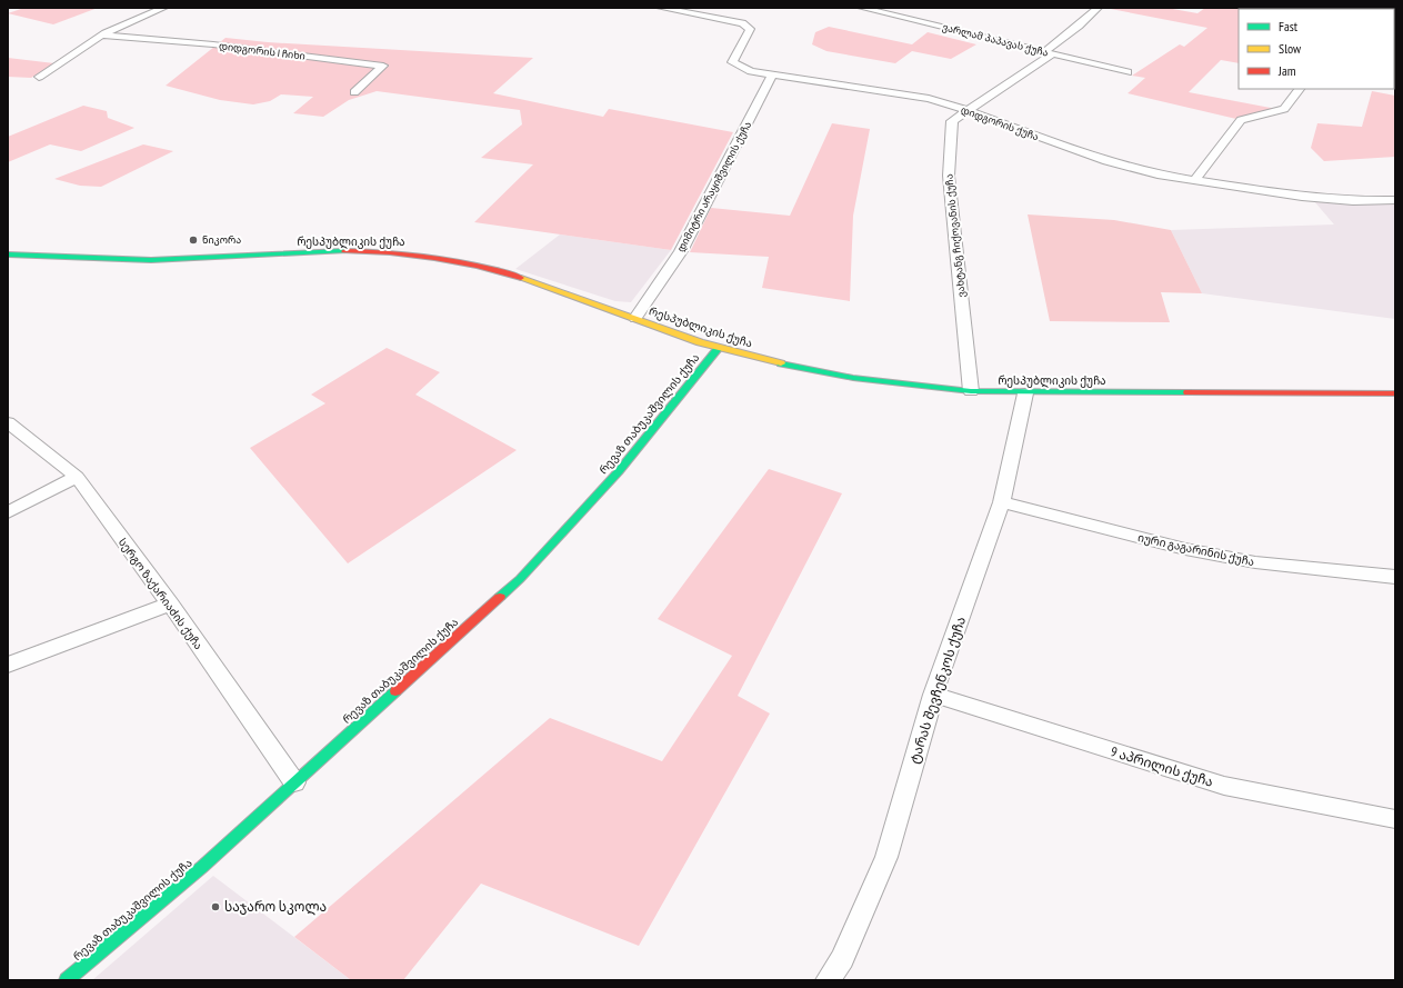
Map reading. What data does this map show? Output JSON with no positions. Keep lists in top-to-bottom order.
{
  "streets": {
    "main road": ["რესპუბლიკის ქუჩა", "რევაზ თაბუკაშვილის ქუჩა"],
    "street": [
      "ვარლამ პაპავას ქუჩა",
      "დიდგორის I ჩიხი",
      "დიდგორის ქუჩა",
      "დიმიტრი არაყიშვილის ქუჩა",
      "ვახტანგ ჩიქოვანის ქუჩა",
      "იური გაგარინის ქუჩა",
      "სერგო ზაქარიაძის ქუჩა",
      "ტარას შევჩენკოს ქუჩა",
      "9 აპრილის ქუჩა"
    ]
  },
  "crossings": [
    ["ვარლამ პაპავას ქუჩა", "ვახტანგ ჩიქოვანის ქუჩა"],
    ["დიდგორის ქუჩა", "დიმიტრი არაყიშვილის ქუჩა"],
    ["დიდგორის ქუჩა", "ვახტანგ ჩიქოვანის ქუჩა"],
    ["დიმიტრი არაყიშვილის ქუჩა", "რესპუბლიკის ქუჩა"],
    ["ვახტანგ ჩიქოვანის ქუჩა", "რესპუბლიკის ქუჩა"],
    ["რესპუბლიკის ქუჩა", "რევაზ თაბუკაშვილის ქუჩა"],
    ["რესპუბლიკის ქუჩა", "ტარას შევჩენკოს ქუჩა"],
    ["რევაზ თაბუკაშვილის ქუჩა", "სერგო ზაქარიაძის ქუჩა"],
    ["იური გაგარინის ქუჩა", "ტარას შევჩენკოს ქუჩა"],
    ["ტარას შევჩენკოს ქუჩა", "9 აპრილის ქუჩა"]
  ],
  "places": ["ნიკორა", "საჯარო სკოლა"],
  "legend": ["Fast", "Slow", "Jam"]
}
